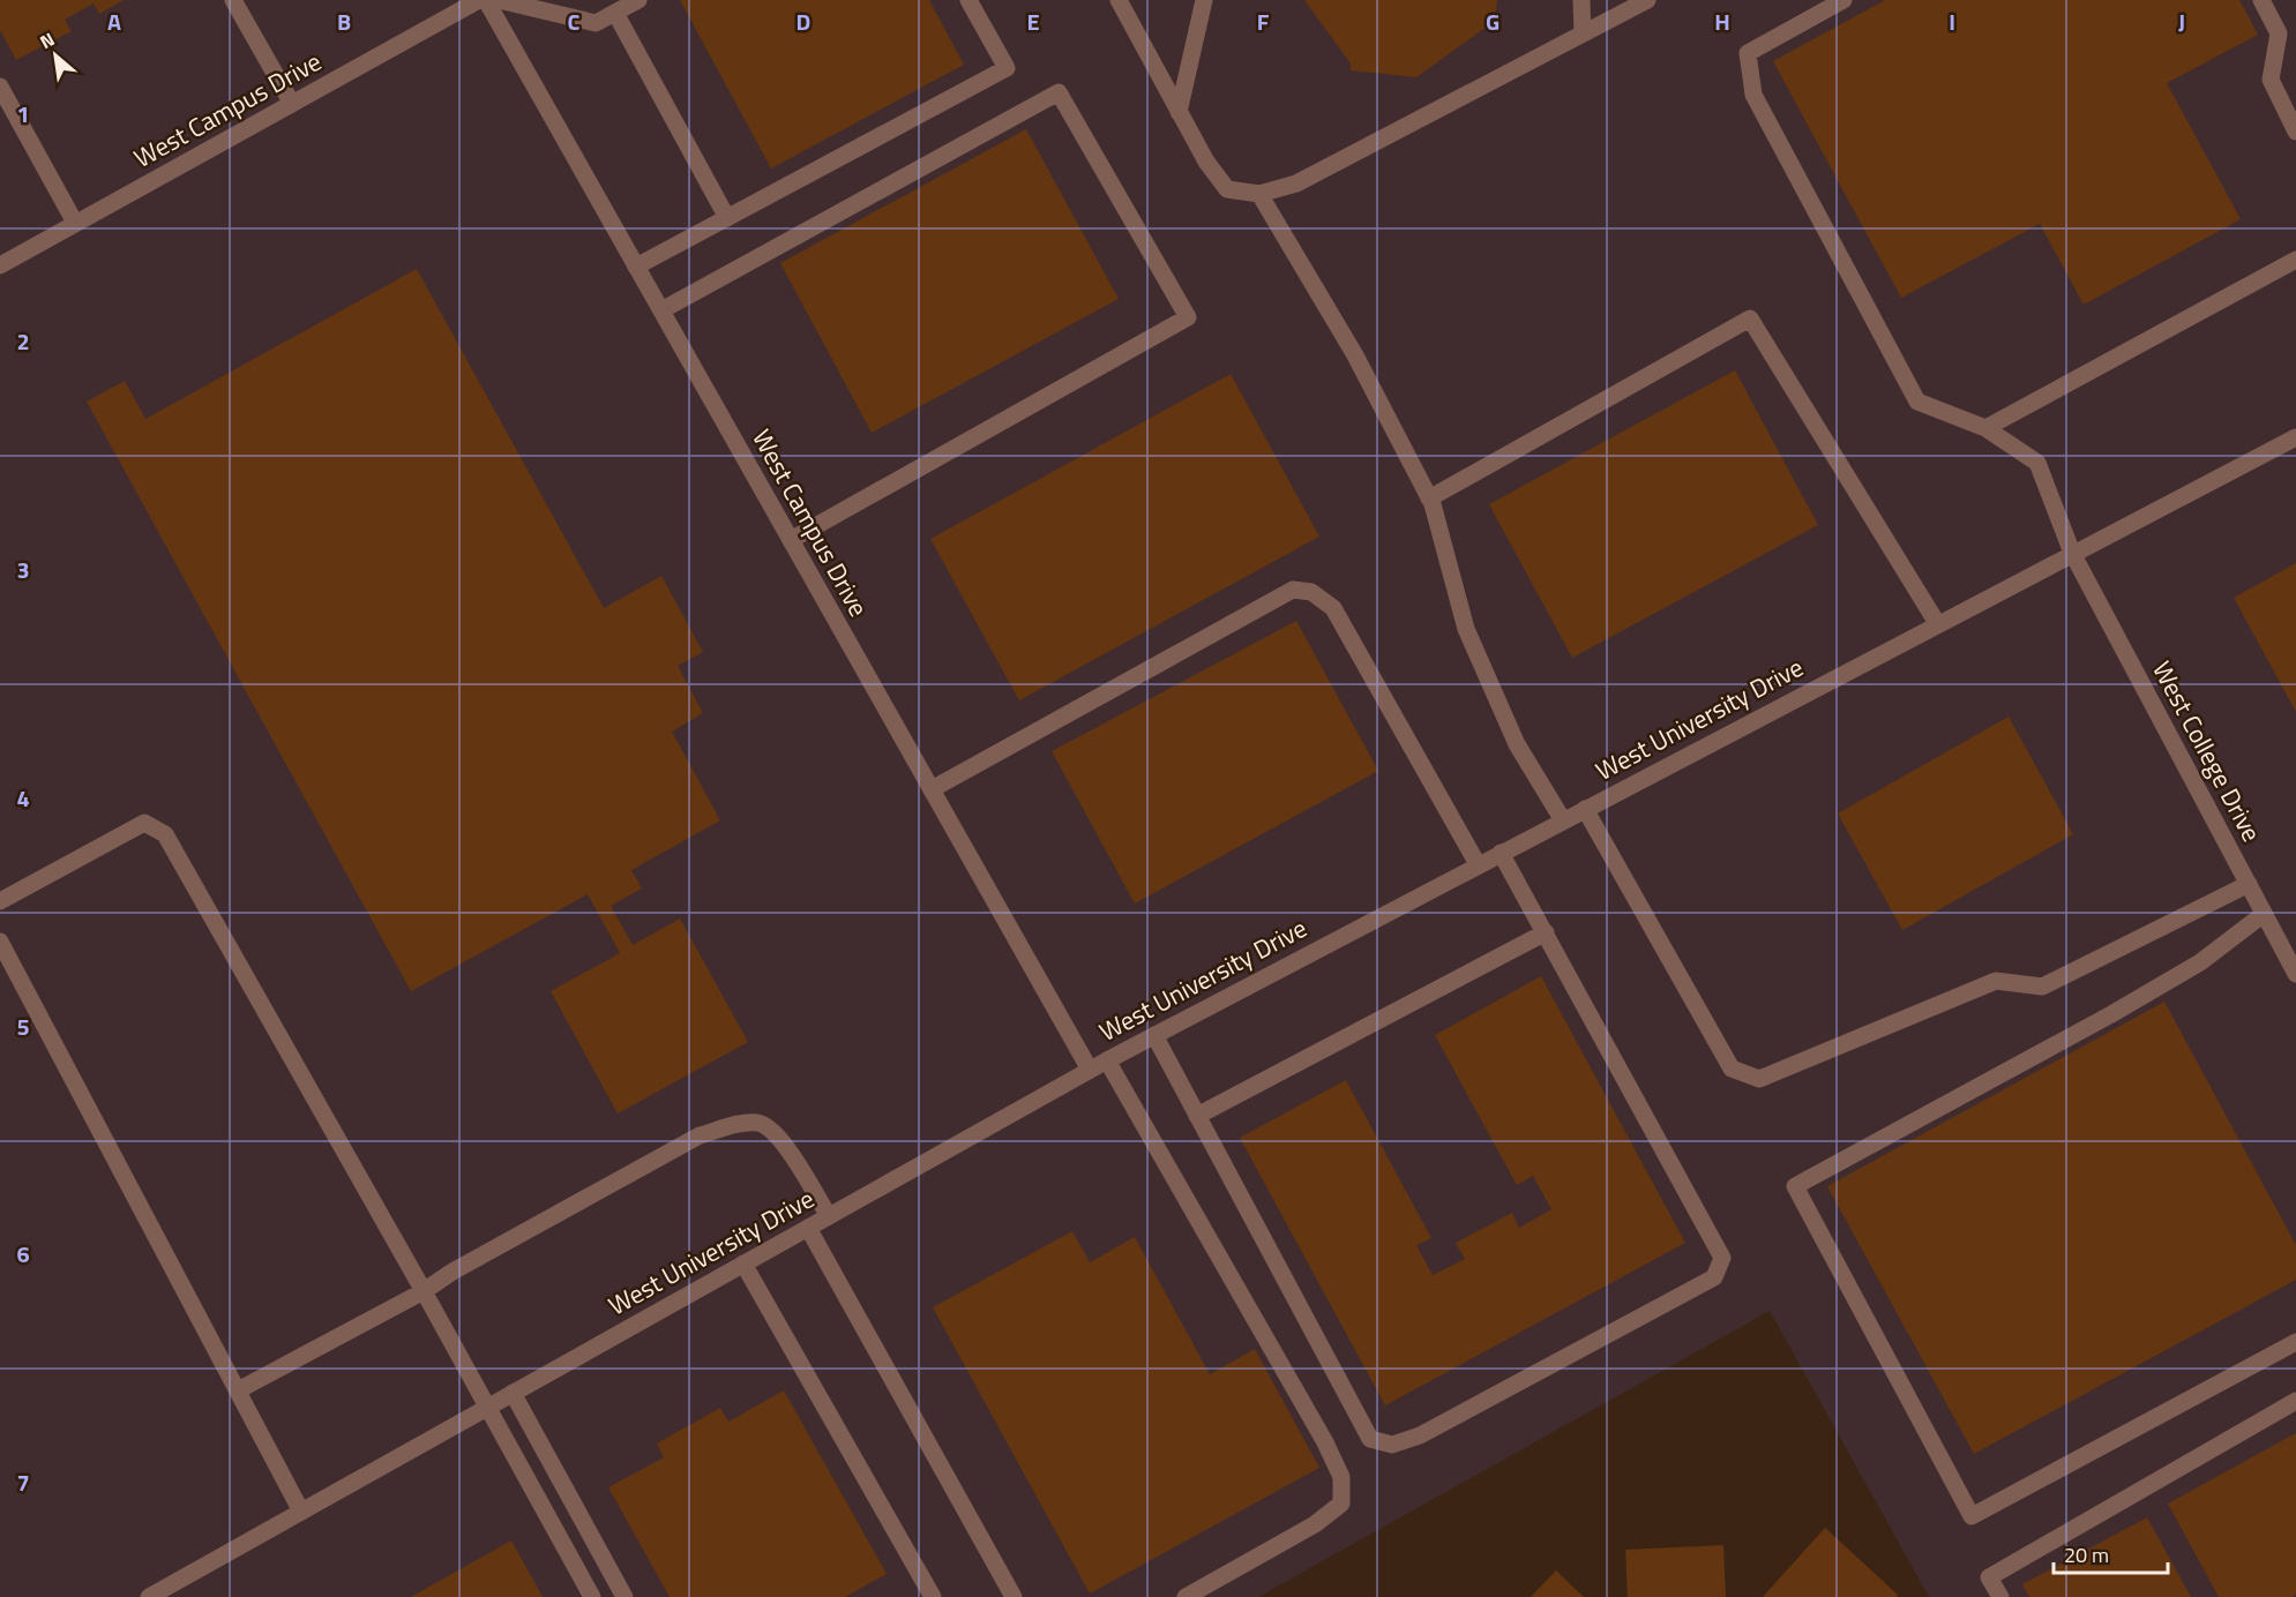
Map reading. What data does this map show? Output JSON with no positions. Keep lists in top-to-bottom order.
{
  "streets": {
    "street": ["West Campus Drive", "West University Drive", "West College Drive"]
  },
  "crossings": [
    ["West Campus Drive", "West University Drive"],
    ["West University Drive", "West College Drive"]
  ],
  "scale_bar": "20 m",
  "north": "top left",
  "grid": {
    "columns": [
      "A",
      "B",
      "C",
      "D",
      "E",
      "F",
      "G",
      "H",
      "I",
      "J"
    ],
    "rows": [
      "1",
      "2",
      "3",
      "4",
      "5",
      "6",
      "7"
    ]
  }
}
